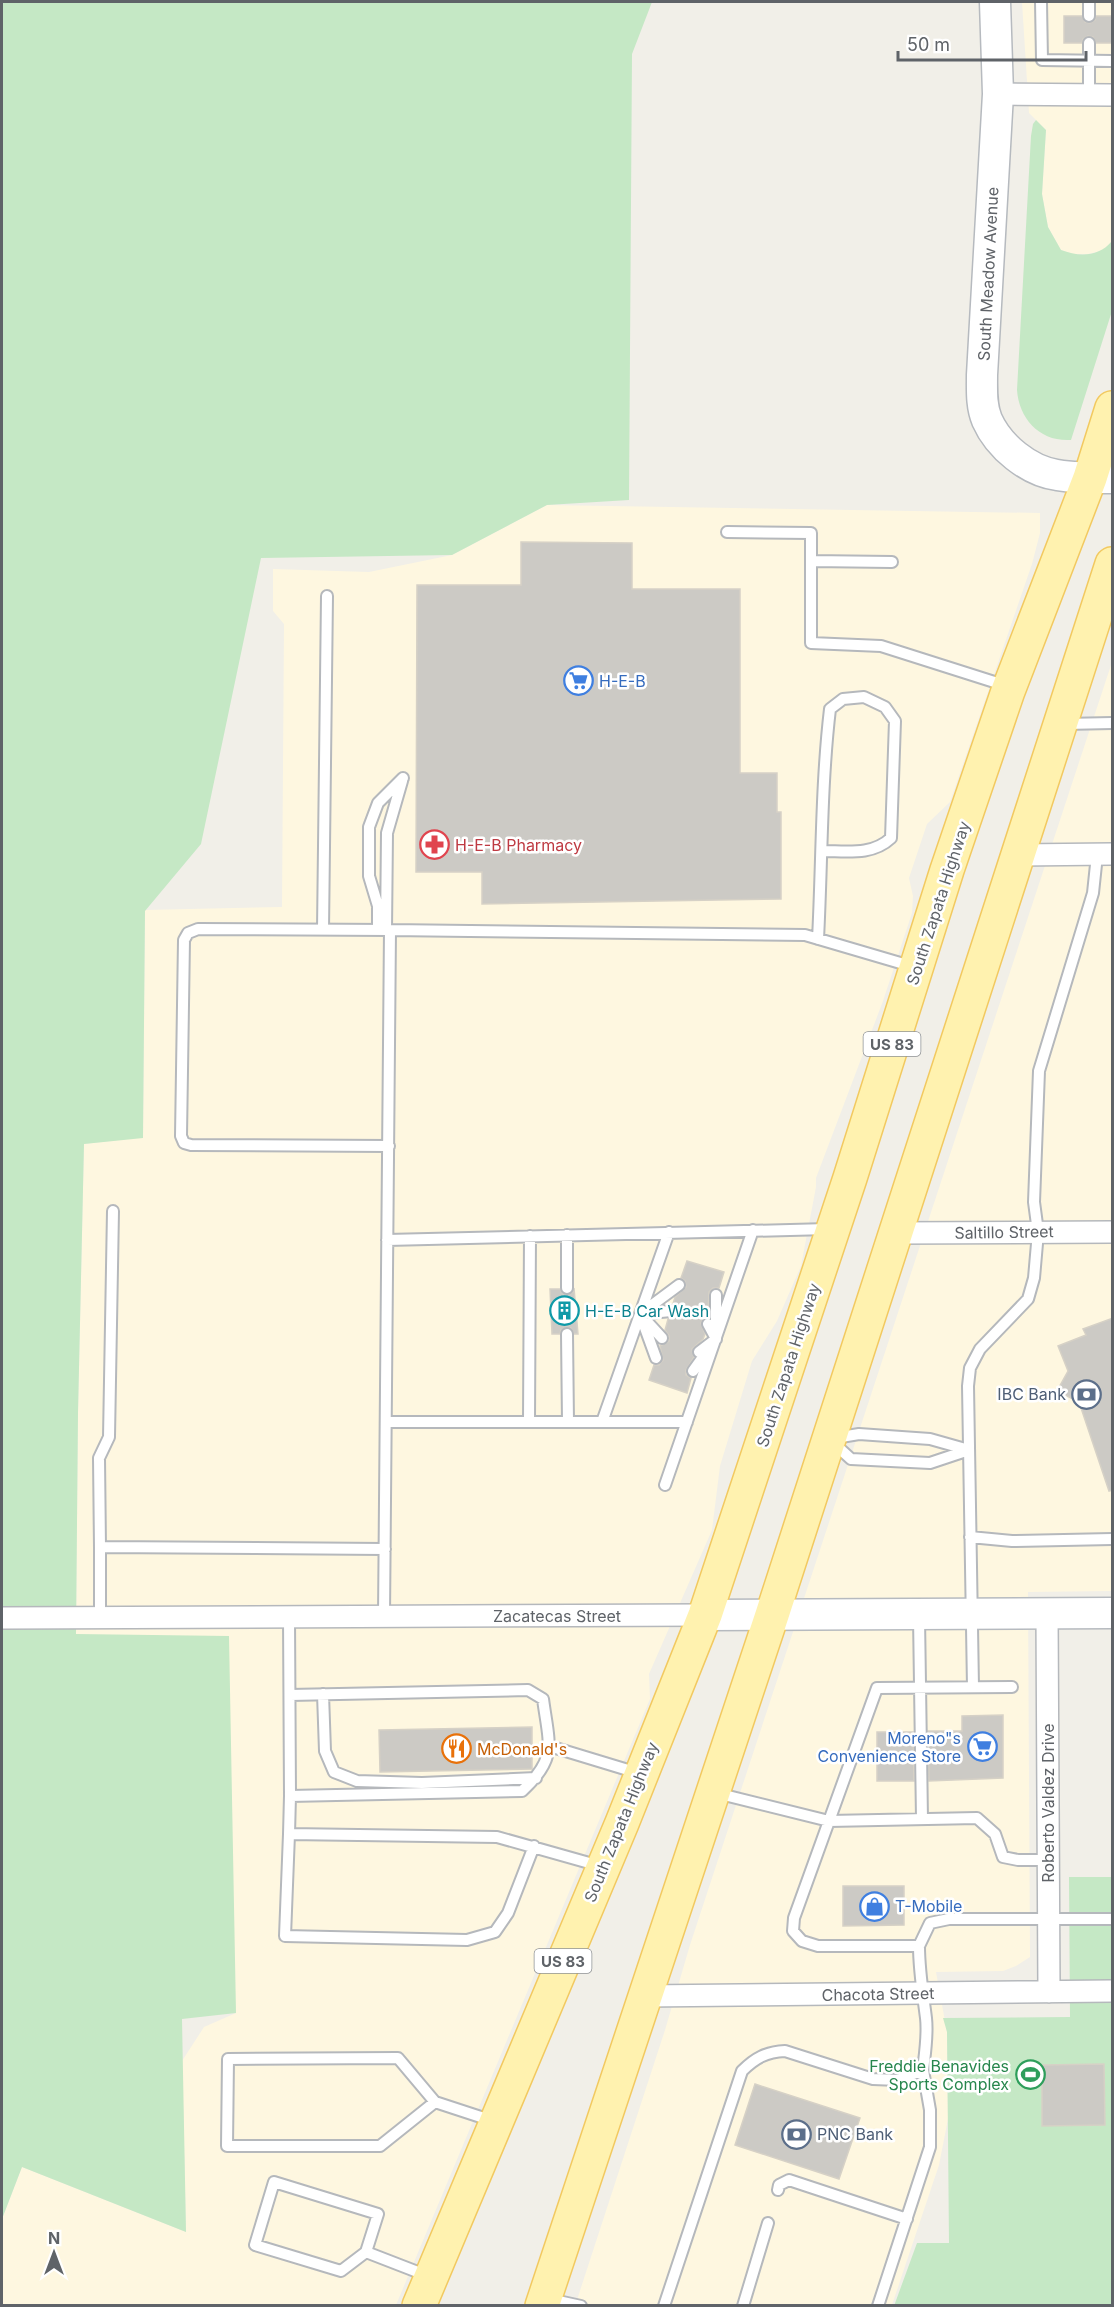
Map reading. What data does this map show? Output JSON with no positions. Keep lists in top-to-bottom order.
{
  "streets": {
    "main road": [
      "South Meadow Avenue",
      "South Zapata Highway",
      "US 83",
      "Zacatecas Street"
    ],
    "street": ["Saltillo Street", "Roberto Valdez Drive", "Chacota Street"]
  },
  "crossings": [
    ["South Meadow Avenue", "South Zapata Highway"],
    ["South Zapata Highway", "Zacatecas Street"],
    ["Zacatecas Street", "Roberto Valdez Drive"],
    ["Roberto Valdez Drive", "Chacota Street"]
  ],
  "places": {
    "supermarket": ["H-E-B", "Moreno\"s Convenience Store"],
    "pharmacy": ["H-E-B Pharmacy"],
    "building": ["H-E-B Car Wash"],
    "bank": ["IBC Bank", "PNC Bank"],
    "restaurant": ["McDonald's"],
    "shop": ["T-Mobile"],
    "sports": ["Freddie Benavides Sports Complex"]
  },
  "scale_bar": "50 m",
  "north": "top"
}
